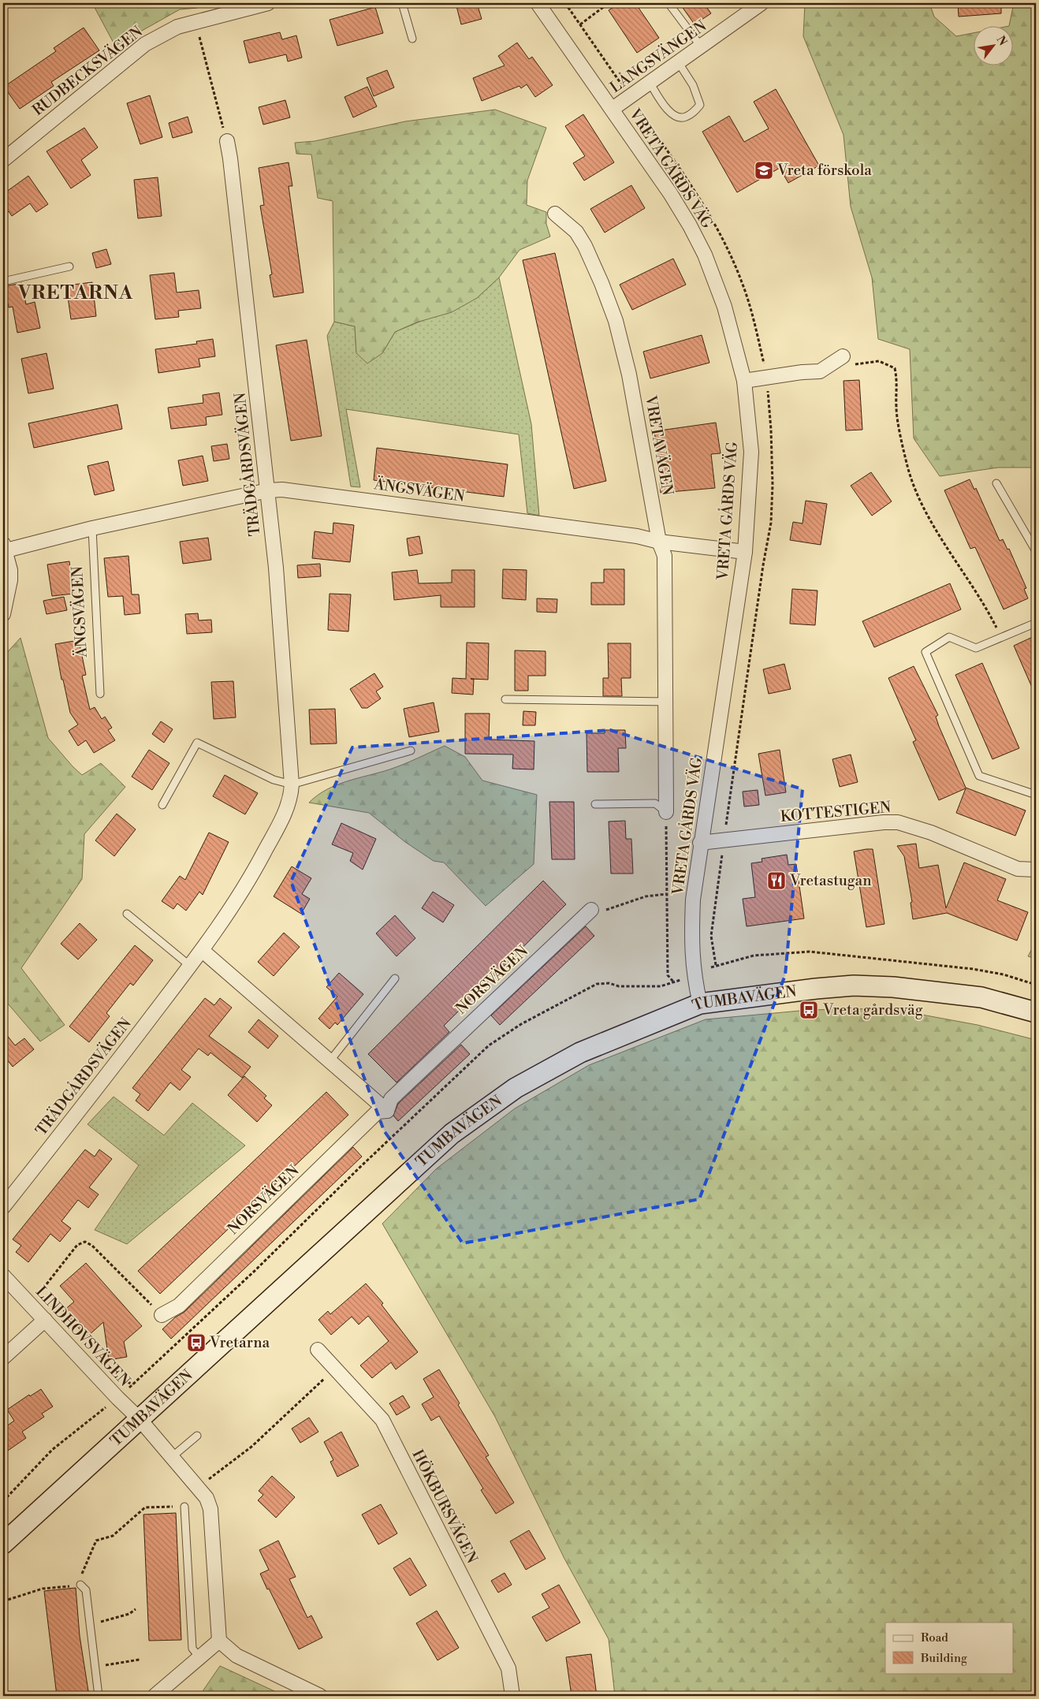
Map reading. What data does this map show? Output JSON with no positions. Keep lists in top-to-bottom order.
{
  "streets": {
    "main road": ["TUMBAVÄGEN"],
    "street": [
      "LÅNGSVÄNGEN",
      "RUDBECKSVÄGEN",
      "VRETA GÅRDS VÄG",
      "VRETAVÄGEN",
      "TRÄDGÅRDSVÄGEN",
      "ÄNGSVÄGEN",
      "KOTTESTIGEN",
      "NORSVÄGEN",
      "LINDHOVSVÄGEN",
      "HÖKBURSVÄGEN"
    ]
  },
  "crossings": [
    ["LÅNGSVÄNGEN", "VRETA GÅRDS VÄG"],
    ["VRETA GÅRDS VÄG", "ÄNGSVÄGEN"],
    ["VRETA GÅRDS VÄG", "KOTTESTIGEN"],
    ["VRETA GÅRDS VÄG", "TUMBAVÄGEN"],
    ["VRETAVÄGEN", "ÄNGSVÄGEN"],
    ["TRÄDGÅRDSVÄGEN", "ÄNGSVÄGEN"],
    ["TUMBAVÄGEN", "LINDHOVSVÄGEN"]
  ],
  "districts": ["VRETARNA"],
  "places": {
    "school or university": ["Vreta förskola"],
    "restaurant": ["Vretastugan"],
    "bus stop": ["Vreta gårdsväg", "Vretarna"]
  },
  "legend": ["Road", "Building"],
  "north": "top right"
}
